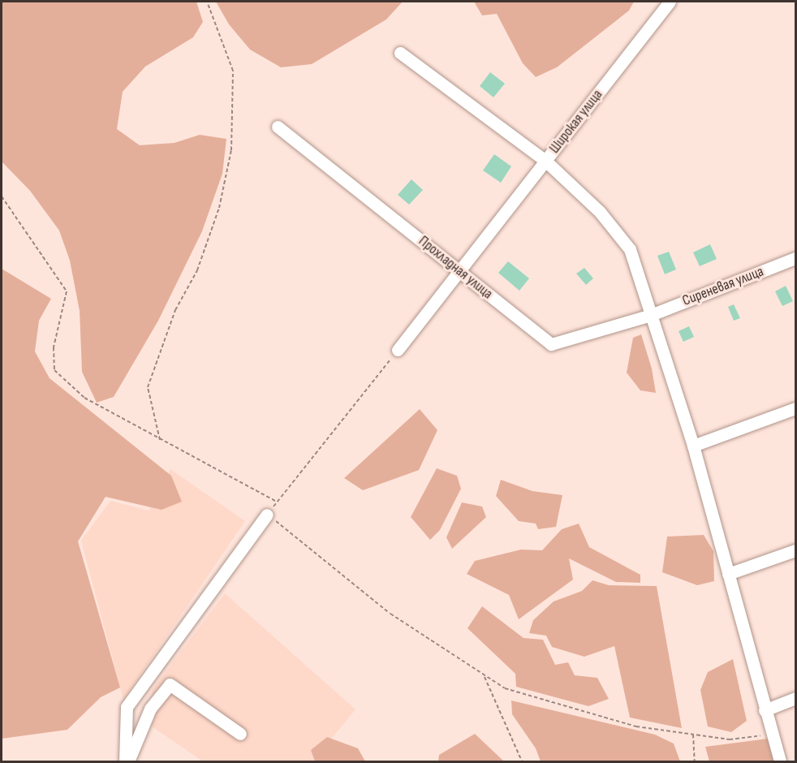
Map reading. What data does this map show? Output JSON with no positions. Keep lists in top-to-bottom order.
{
  "streets": {
    "street": ["Широкая улица", "Прохладная улица", "Сиреневая улица"]
  },
  "crossings": [
    ["Широкая улица", "Прохладная улица"],
    ["Широкая улица", "Сиреневая улица"],
    ["Прохладная улица", "Сиреневая улица"]
  ]
}
